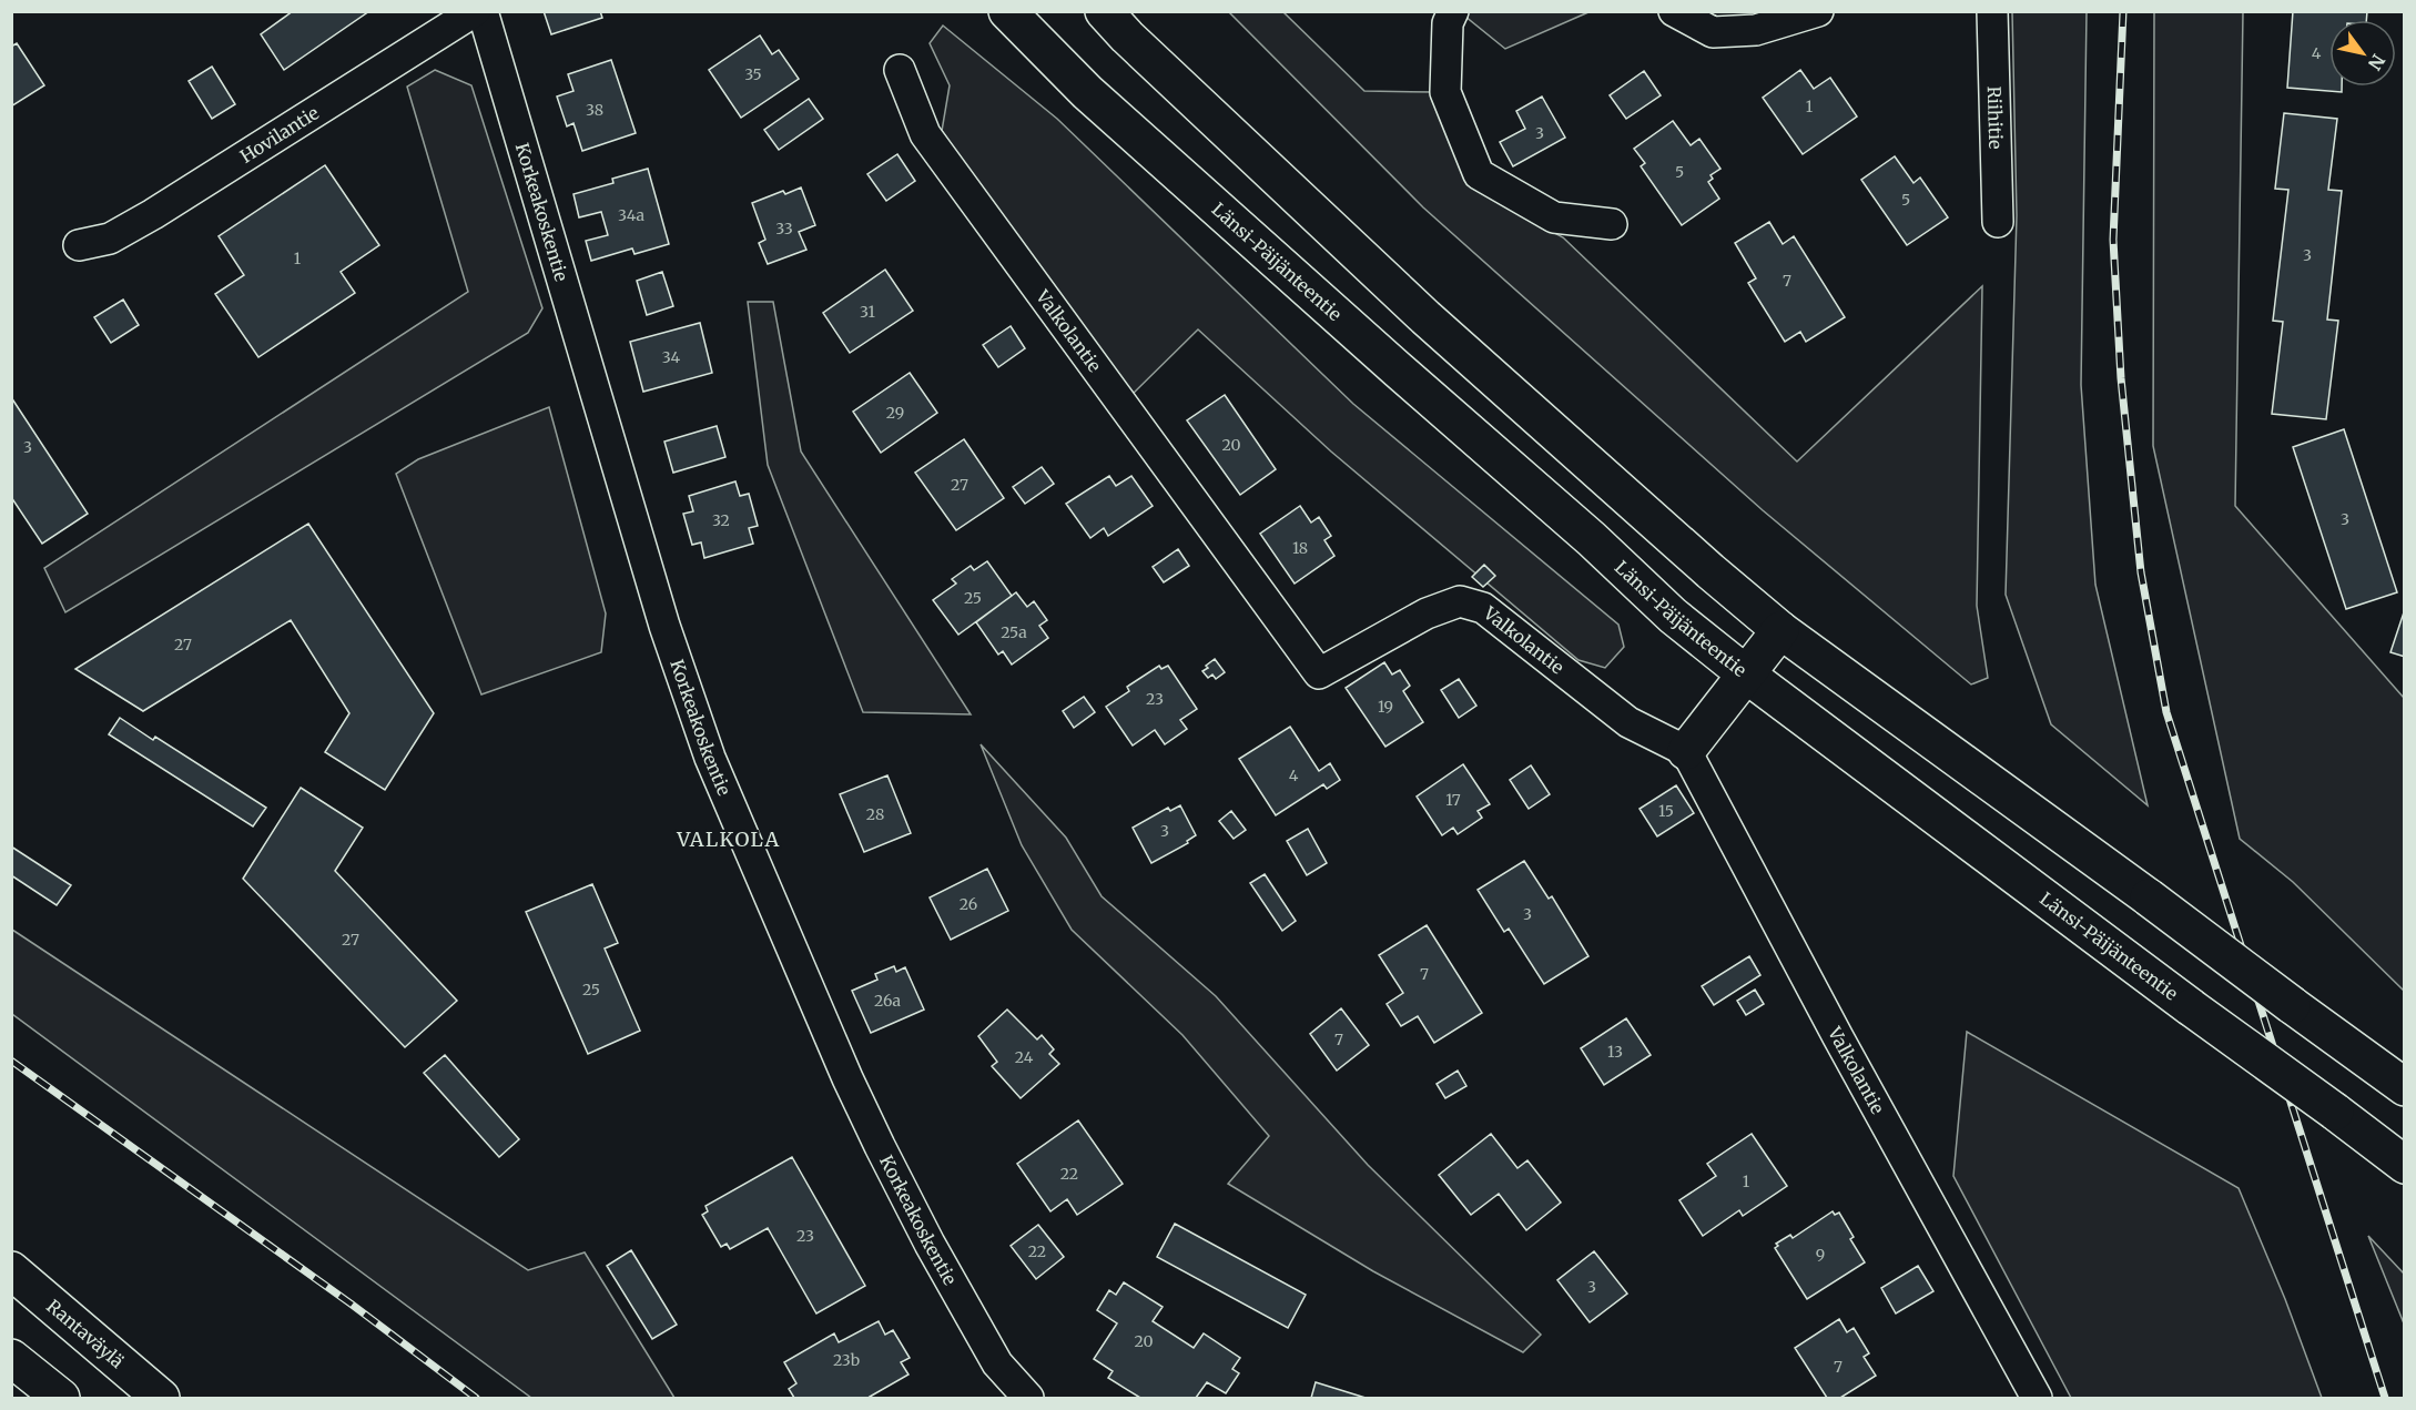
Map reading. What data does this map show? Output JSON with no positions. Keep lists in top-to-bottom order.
{
  "streets": {
    "main road": ["Länsi-Päijänteentie", "Rantaväylä"],
    "street": [
      "Riihitie",
      "Hovilantie",
      "Korkeakoskentie",
      "Valkolantie"
    ]
  },
  "districts": ["VALKOLA"],
  "house_numbers": [
    "4",
    "35",
    "1",
    "38",
    "3",
    "5",
    "5",
    "34a",
    "33",
    "3",
    "1",
    "7",
    "31",
    "34",
    "29",
    "20",
    "3",
    "27",
    "3",
    "32",
    "18",
    "25",
    "25a",
    "27",
    "23",
    "19",
    "4",
    "17",
    "15",
    "28",
    "3",
    "26",
    "3",
    "27",
    "7",
    "25",
    "26a",
    "7",
    "13",
    "24",
    "22",
    "1",
    "23",
    "22",
    "9",
    "3",
    "20",
    "23b",
    "7"
  ],
  "north": "bottom right"
}
